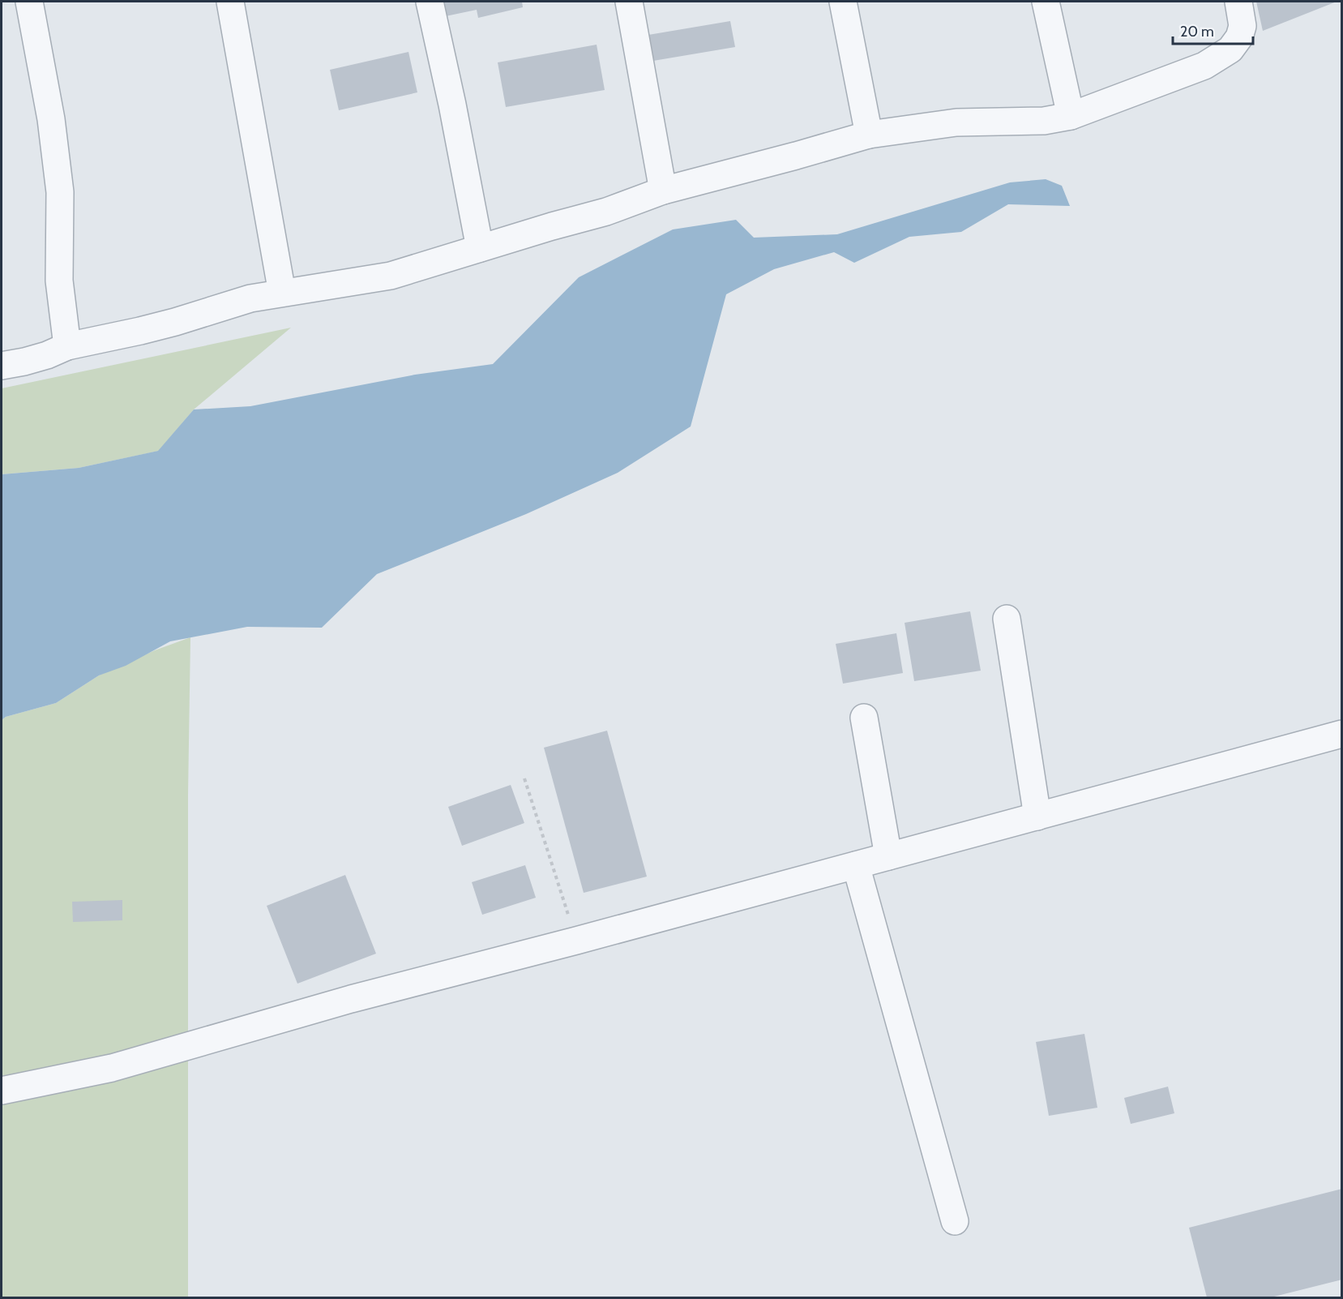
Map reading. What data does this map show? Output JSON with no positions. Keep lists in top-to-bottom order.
{
  "scale_bar": "20 m"
}
